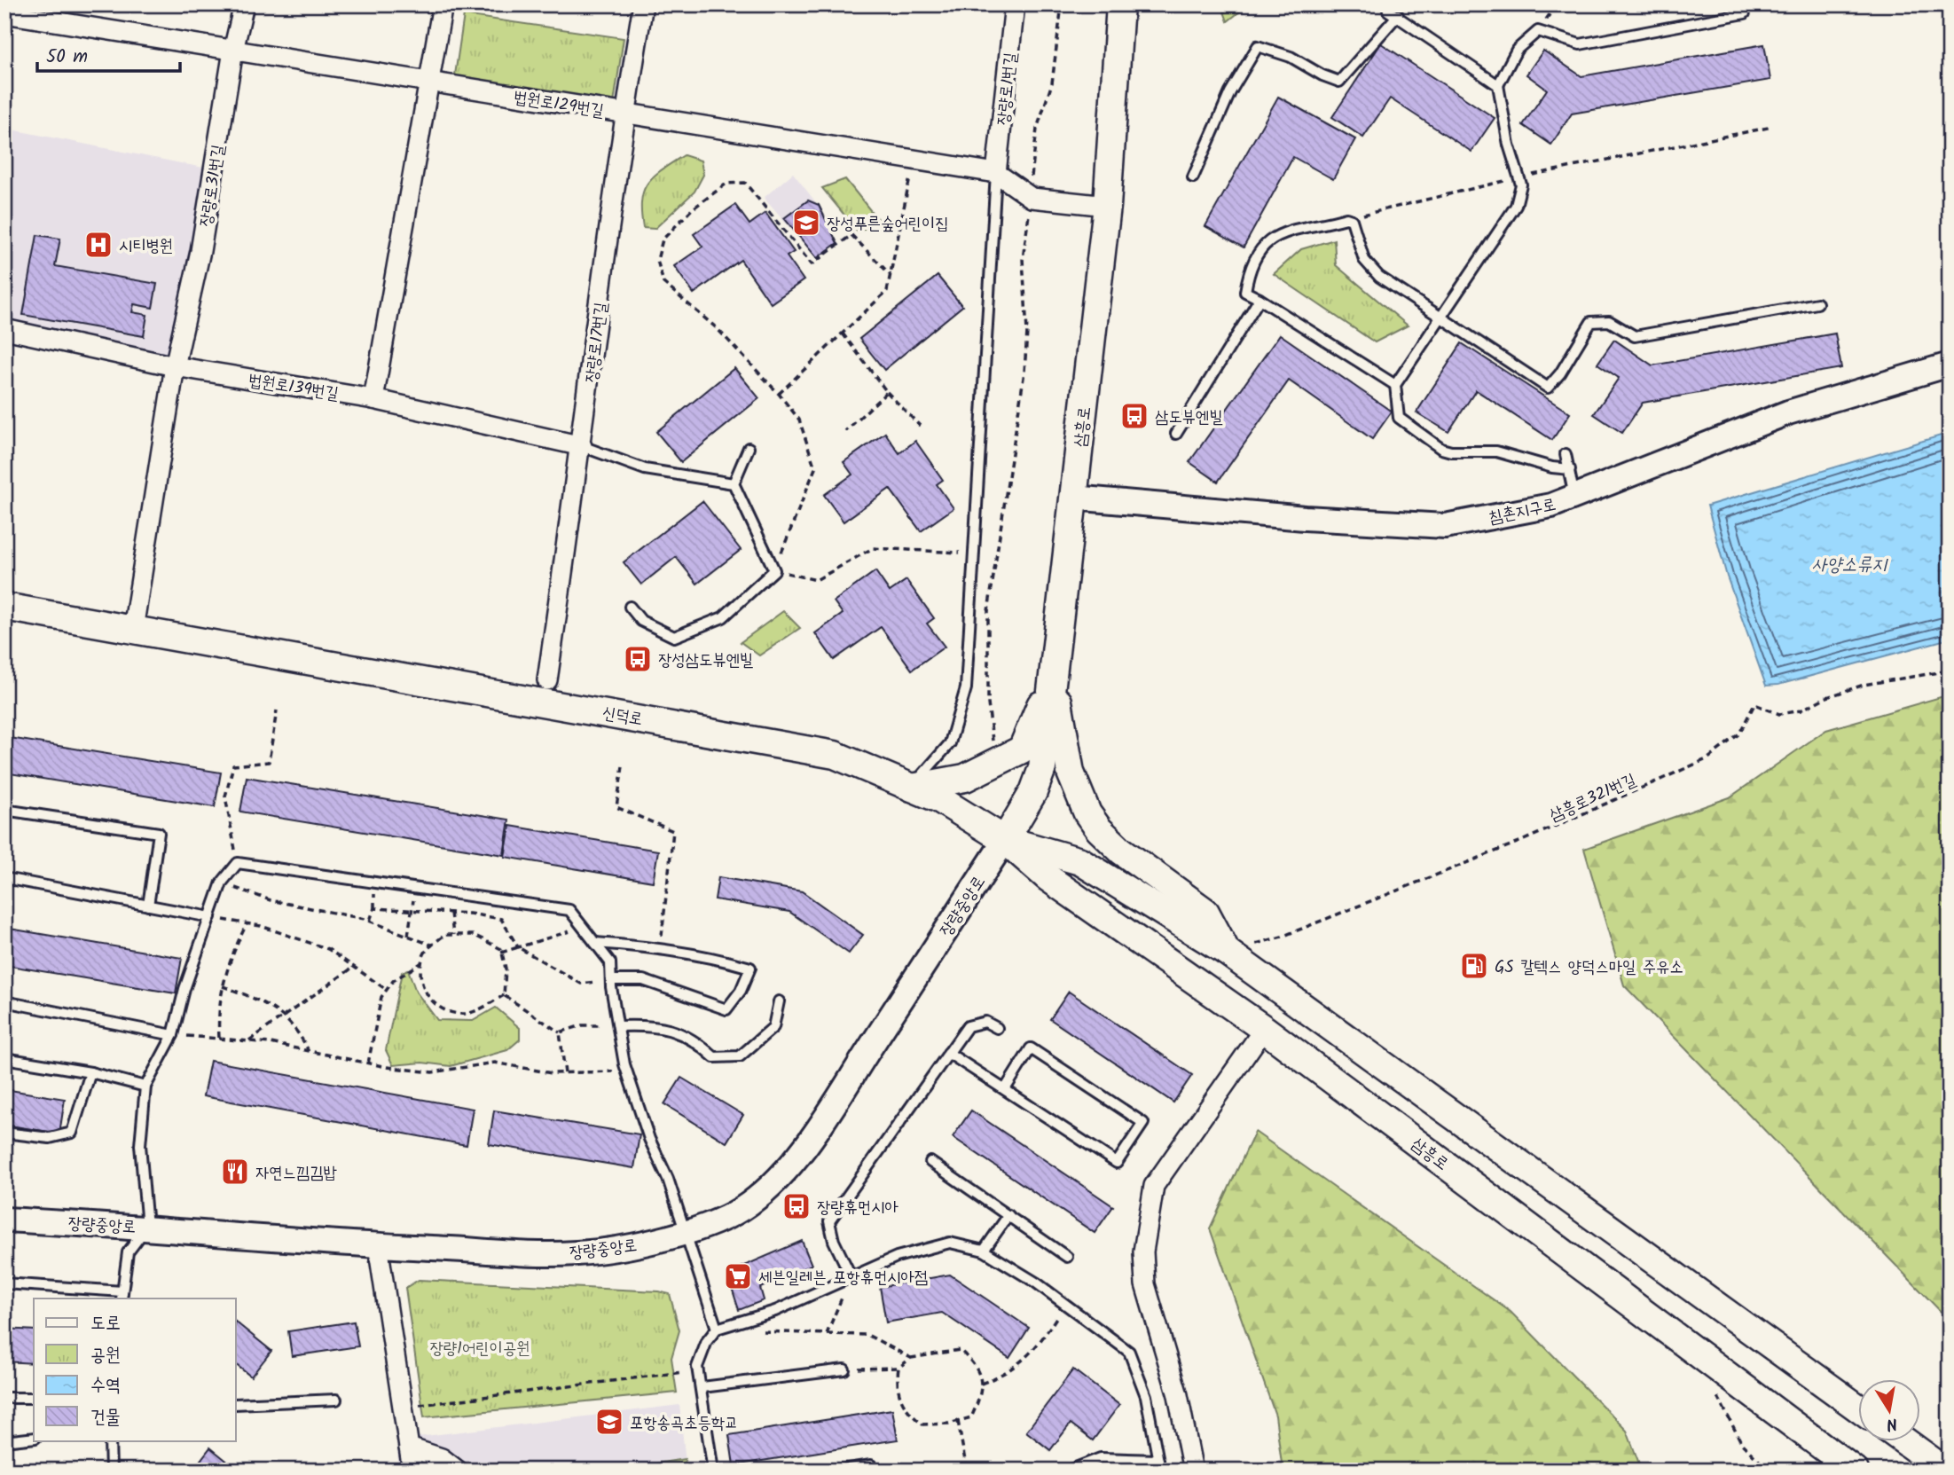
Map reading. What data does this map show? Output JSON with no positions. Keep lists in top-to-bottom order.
{
  "streets": {
    "main road": ["삼흥로", "신덕로"],
    "street": [
      "장량로1번길",
      "법원로129번길",
      "장량로31번길",
      "장량로17번길",
      "법원로139번길",
      "침촌지구로",
      "장량중앙로"
    ],
    "path": ["삼흥로321번길"]
  },
  "crossings": [
    ["장량로1번길", "법원로129번길"],
    ["법원로129번길", "장량로31번길"],
    ["법원로129번길", "장량로17번길"],
    ["법원로129번길", "삼흥로"],
    ["장량로31번길", "법원로139번길"],
    ["장량로31번길", "신덕로"],
    ["장량로17번길", "법원로139번길"],
    ["삼흥로", "침촌지구로"],
    ["삼흥로", "신덕로"],
    ["삼흥로", "장량중앙로"],
    ["신덕로", "장량중앙로"]
  ],
  "water": ["사양소류지"],
  "parks": ["장량1어린이공원"],
  "places": {
    "school or university": ["장성푸른숲어린이집", "포항송곡초등학교"],
    "hospital": ["시티병원"],
    "bus stop": ["삼도뷰엔빌", "장성삼도뷰엔빌", "장량휴먼시아"],
    "fuel station": ["GS 칼텍스 양덕스마일 주유소"],
    "restaurant": ["자연느낌김밥"],
    "supermarket": ["세븐일레븐 포항휴먼시아점"]
  },
  "legend": [
    "도로",
    "공원",
    "수역",
    "건물"
  ],
  "scale_bar": "50 m",
  "north": "bottom"
}
